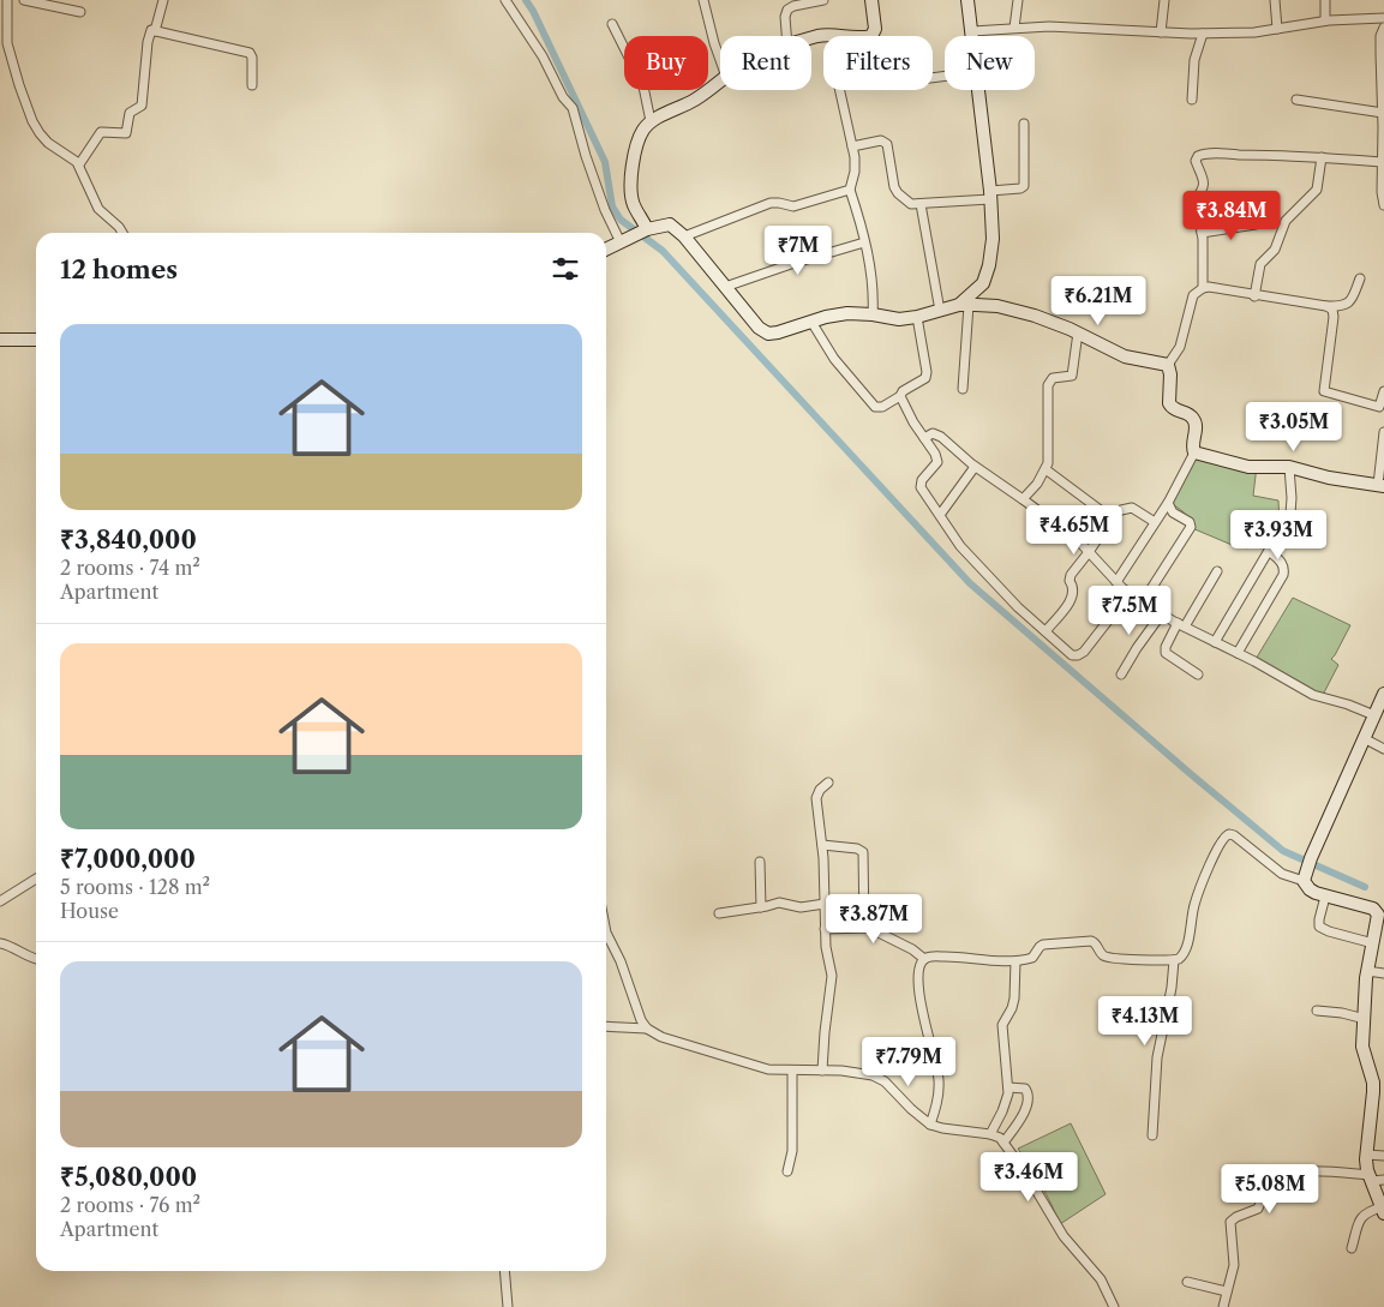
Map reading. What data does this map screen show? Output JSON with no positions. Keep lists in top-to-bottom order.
{
  "page": {
    "chip": [
      "Buy",
      "Rent",
      "Filters",
      "New"
    ],
    "price": [
      "₹3.84M",
      "₹7M",
      "₹6.21M",
      "₹3.05M",
      "₹4.65M",
      "₹3.93M",
      "₹7.5M",
      "₹3.87M",
      "₹4.13M",
      "₹7.79M",
      "₹3.46M",
      "₹5.08M"
    ],
    "heading": "12 homes",
    "list": [
      {
        "name": "₹3,840,000",
        "note": "2 rooms · 74 m² · Apartment"
      },
      {
        "name": "₹7,000,000",
        "note": "5 rooms · 128 m² · House"
      },
      {
        "name": "₹5,080,000",
        "note": "2 rooms · 76 m² · Apartment"
      }
    ]
  }
}
